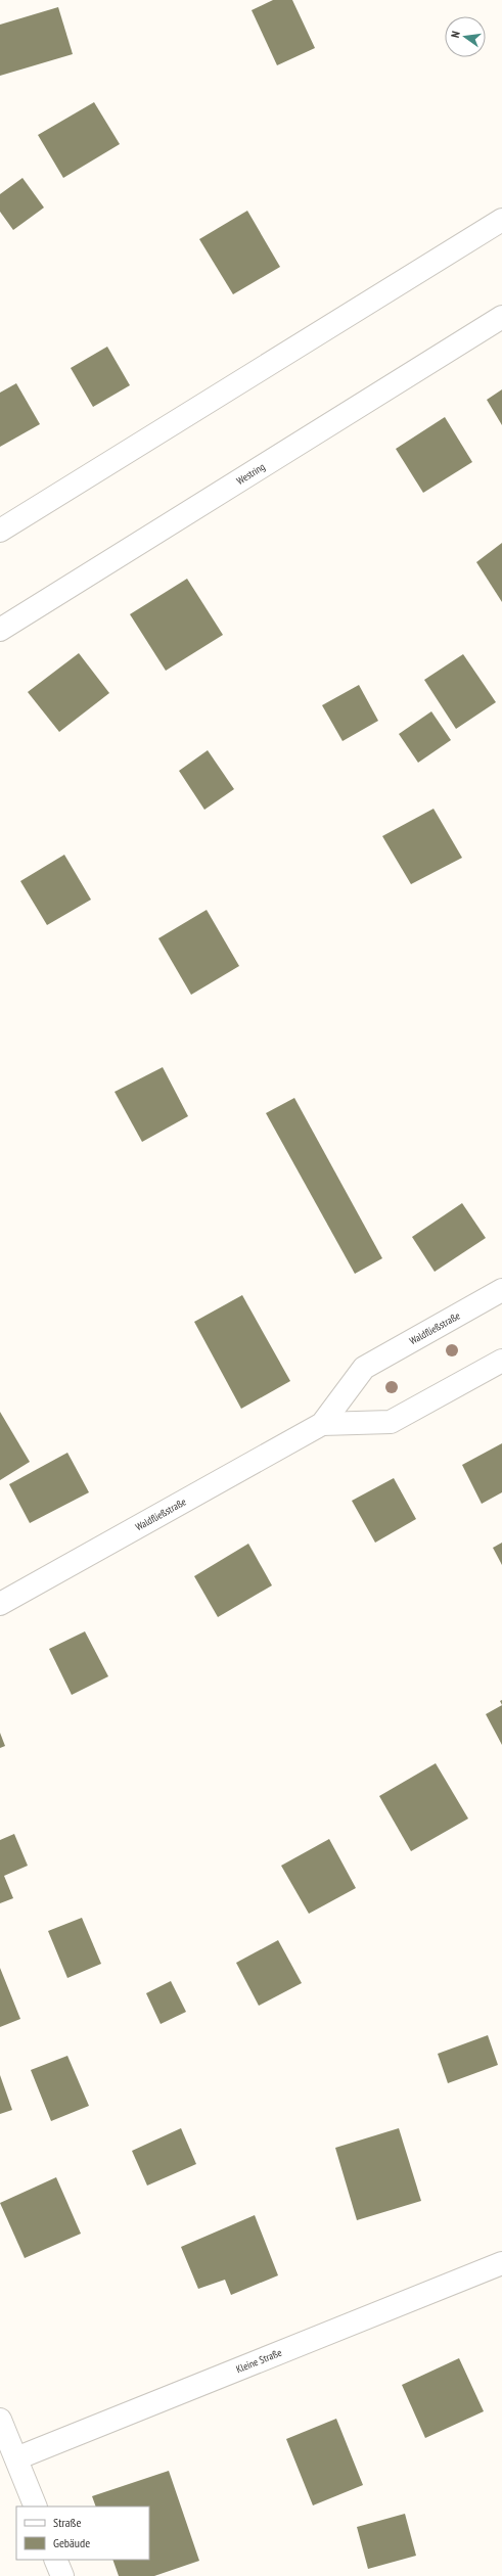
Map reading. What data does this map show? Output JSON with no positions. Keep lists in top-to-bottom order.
{
  "streets": {
    "street": ["Westring", "Waldfließstraße", "Kleine Straße"]
  },
  "legend": ["Straße", "Gebäude"],
  "north": "left"
}
